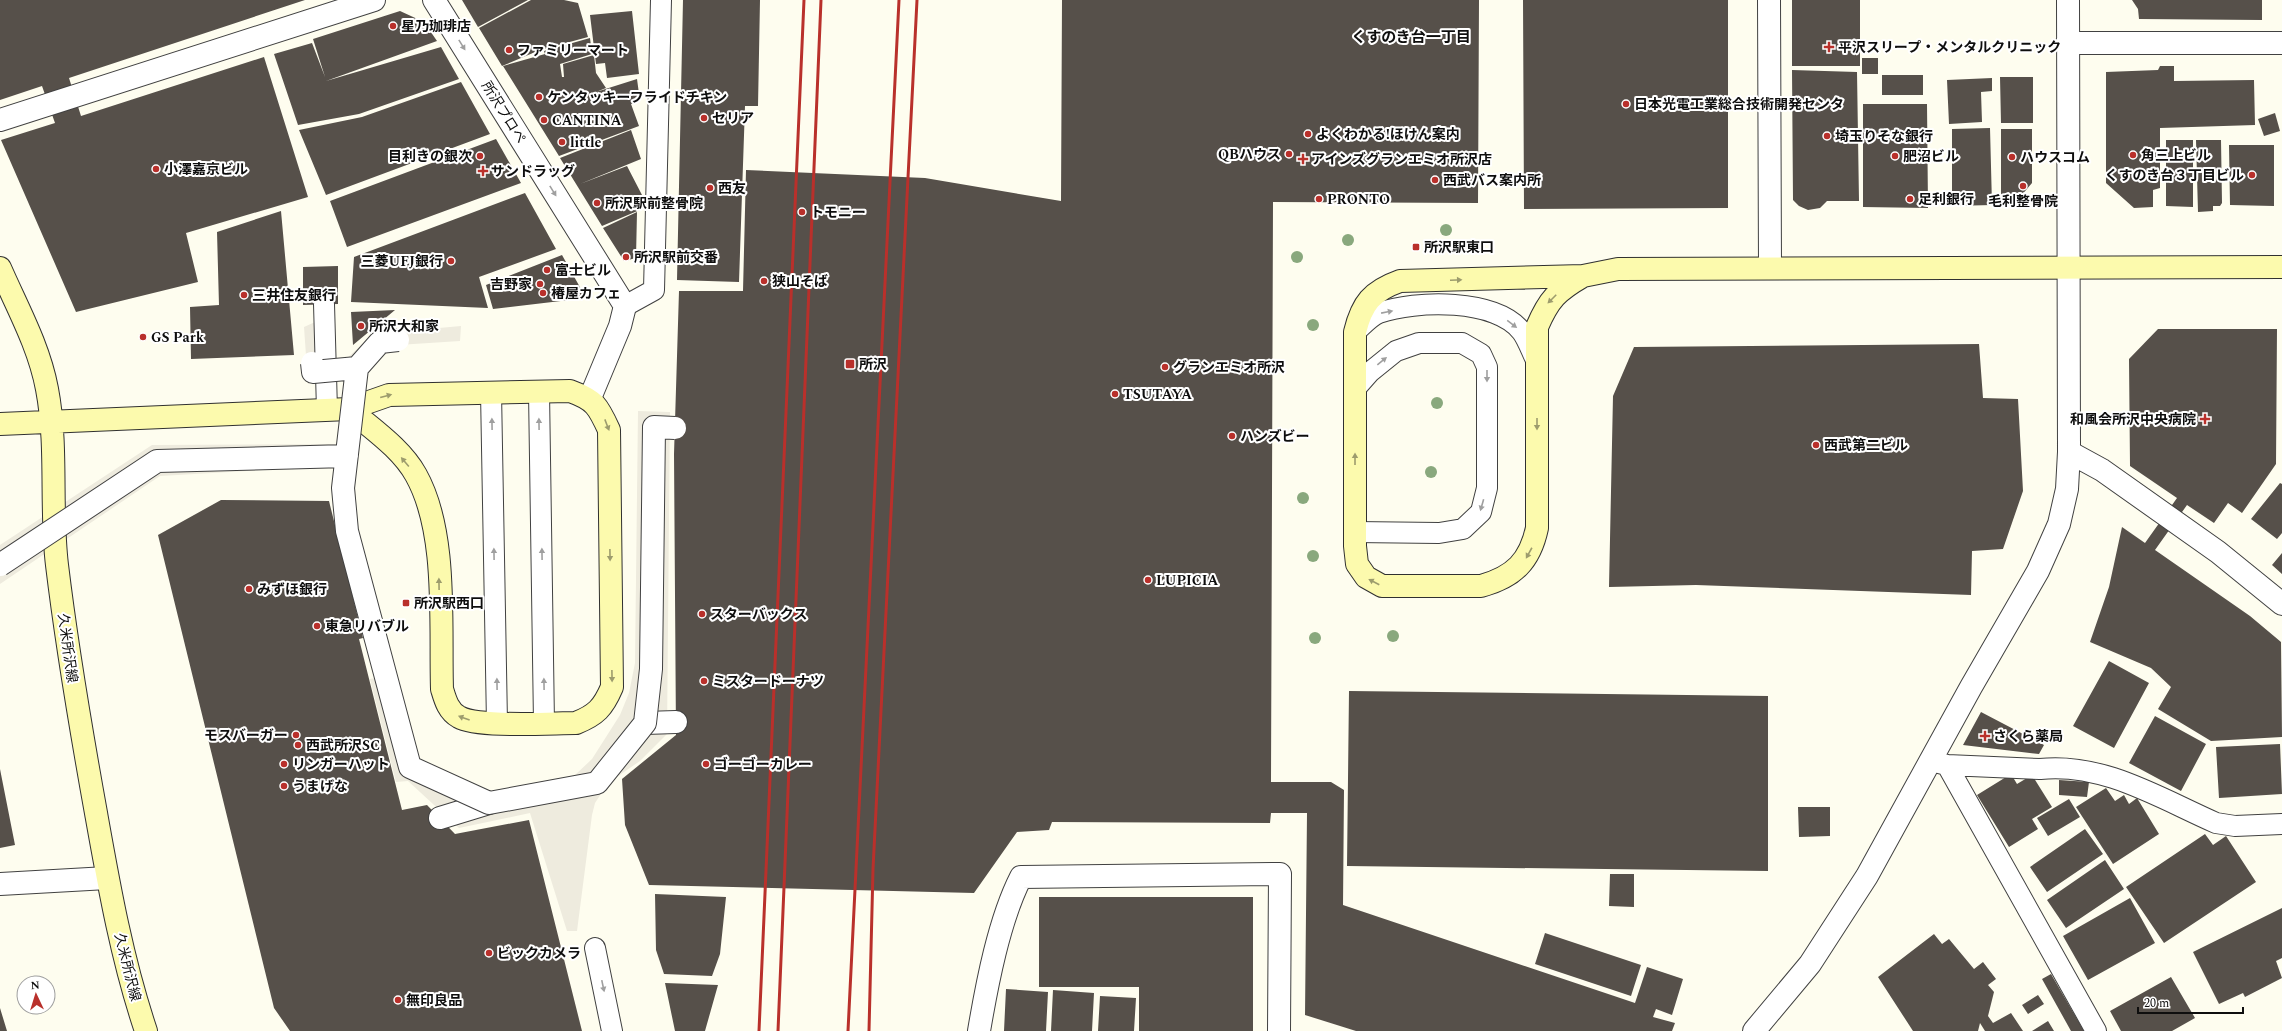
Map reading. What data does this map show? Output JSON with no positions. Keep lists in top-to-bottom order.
{
  "streets": {
    "street": ["所沢プロペ", "久米所沢線"]
  },
  "one_way": ["所沢プロペ"],
  "districts": ["くすのき台一丁目"],
  "places": {
    "other": [
      "星乃珈琲店",
      "ファミリーマート",
      "ケンタッキーフライドチキン",
      "日本光電工業総合技術開発センタ",
      "セリア",
      "CANTINA",
      "よくわかる!ほけん案内",
      "埼玉りそな銀行",
      "little",
      "QBハウス",
      "角三上ビル",
      "目利きの銀次",
      "肥沼ビル",
      "ハウスコム",
      "小澤嘉京ビル",
      "くすのき台３丁目ビル",
      "西武バス案内所",
      "毛利整骨院",
      "西友",
      "PRONTO",
      "足利銀行",
      "所沢駅前整骨院",
      "トモニー",
      "所沢駅前交番",
      "三菱UFJ銀行",
      "富士ビル",
      "狭山そば",
      "吉野家",
      "椿屋カフェ",
      "三井住友銀行",
      "所沢大和家",
      "GS Park",
      "グランエミオ所沢",
      "TSUTAYA",
      "ハンズビー",
      "西武第二ビル",
      "LUPICIA",
      "みずほ銀行",
      "スターバックス",
      "東急リバブル",
      "ミスタードーナツ",
      "モスバーガー",
      "西武所沢SC",
      "リンガーハット",
      "ゴーゴーカレー",
      "うまげな",
      "ビックカメラ",
      "無印良品"
    ],
    "health": [
      "平沢スリープ・メンタルクリニック",
      "アインズグランエミオ所沢店",
      "サンドラッグ",
      "和風会所沢中央病院",
      "さくら薬局"
    ],
    "transit": ["所沢駅東口", "所沢", "所沢駅西口"]
  },
  "scale_bar": "20 m",
  "north": "top"
}
